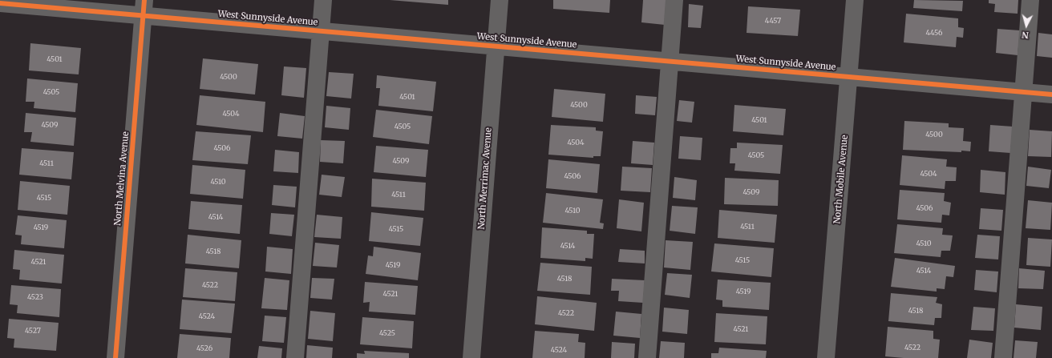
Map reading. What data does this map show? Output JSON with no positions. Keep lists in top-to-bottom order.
{
  "streets": {
    "street": [
      "West Sunnyside Avenue",
      "North Melvina Avenue",
      "North Merrimac Avenue",
      "North Mobile Avenue"
    ]
  },
  "crossings": [
    ["West Sunnyside Avenue", "North Melvina Avenue"],
    ["West Sunnyside Avenue", "North Merrimac Avenue"],
    ["West Sunnyside Avenue", "North Mobile Avenue"]
  ],
  "house_numbers": [
    "4457",
    "4456",
    "4501",
    "4500",
    "4505",
    "4501",
    "4500",
    "4504",
    "4501",
    "4509",
    "4505",
    "4500",
    "4504",
    "4506",
    "4505",
    "4509",
    "4511",
    "4504",
    "4506",
    "4510",
    "4509",
    "4511",
    "4515",
    "4506",
    "4510",
    "4514",
    "4511",
    "4519",
    "4515",
    "4510",
    "4514",
    "4518",
    "4515",
    "4521",
    "4519",
    "4514",
    "4518",
    "4522",
    "4519",
    "4521",
    "4523",
    "4518",
    "4522",
    "4524",
    "4521",
    "4527",
    "4525",
    "4522",
    "4526",
    "4524"
  ],
  "north": "bottom"
}
